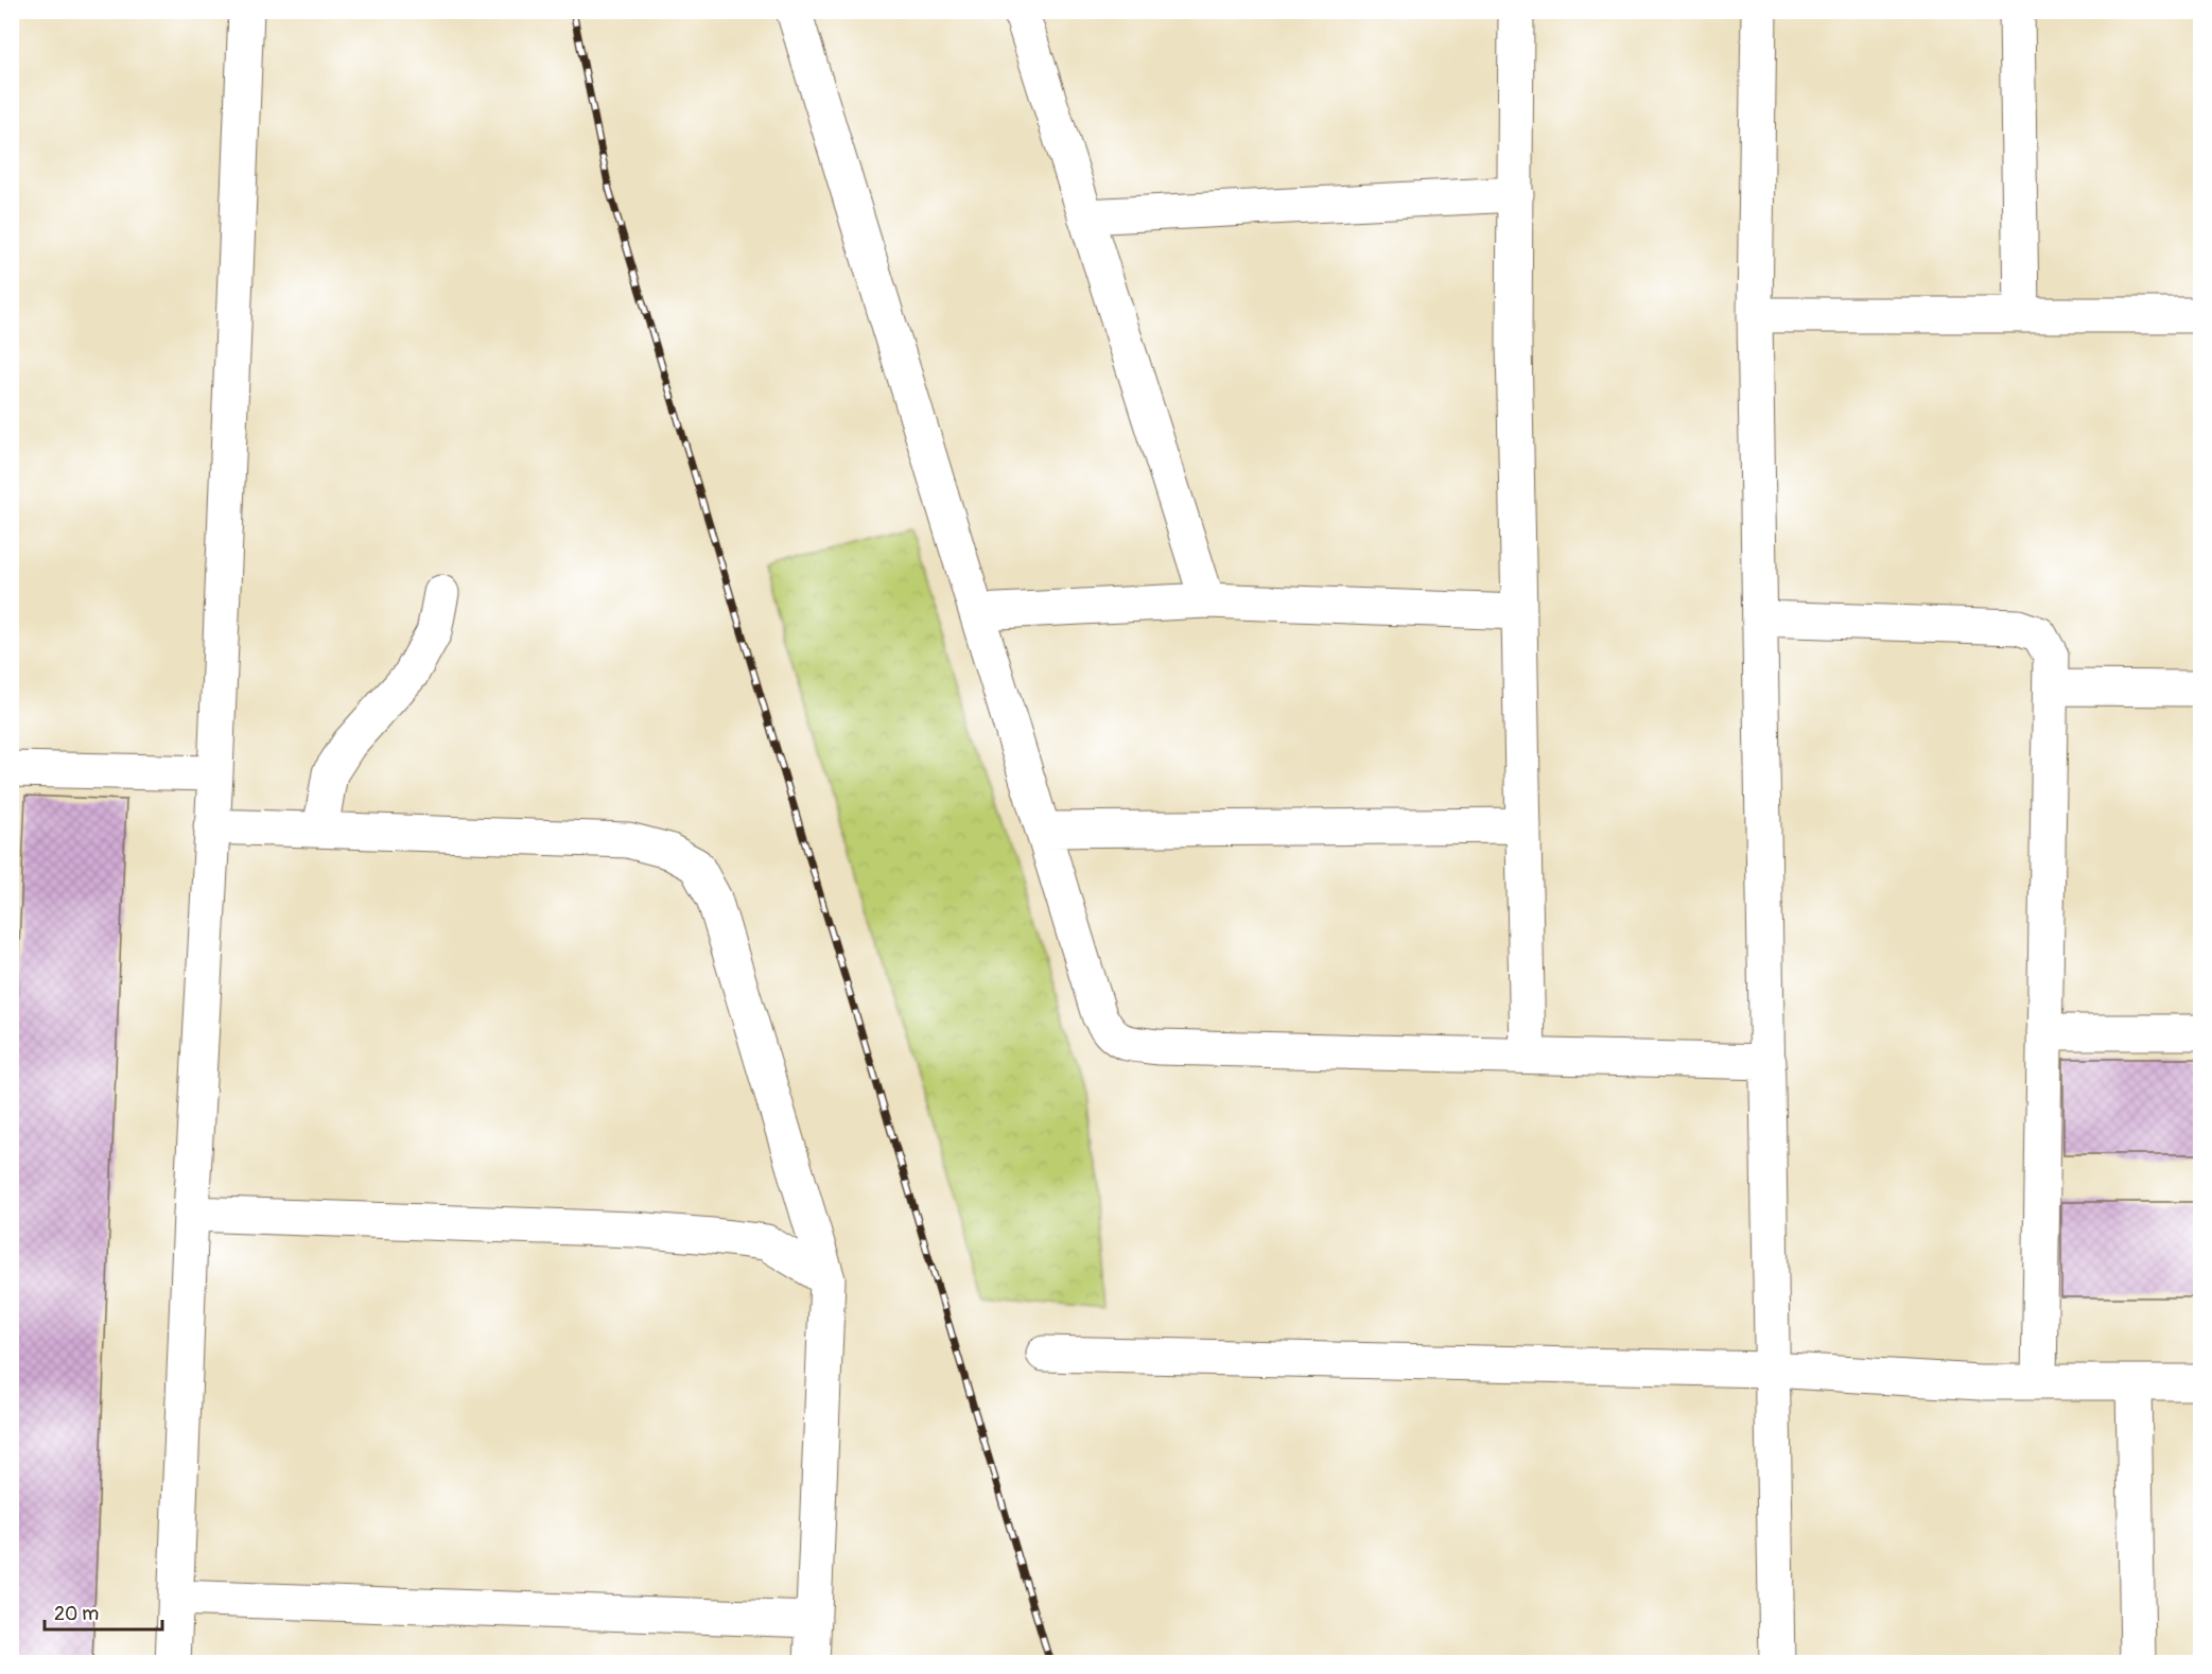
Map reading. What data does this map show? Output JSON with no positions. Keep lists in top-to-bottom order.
{
  "scale_bar": "20 m"
}
